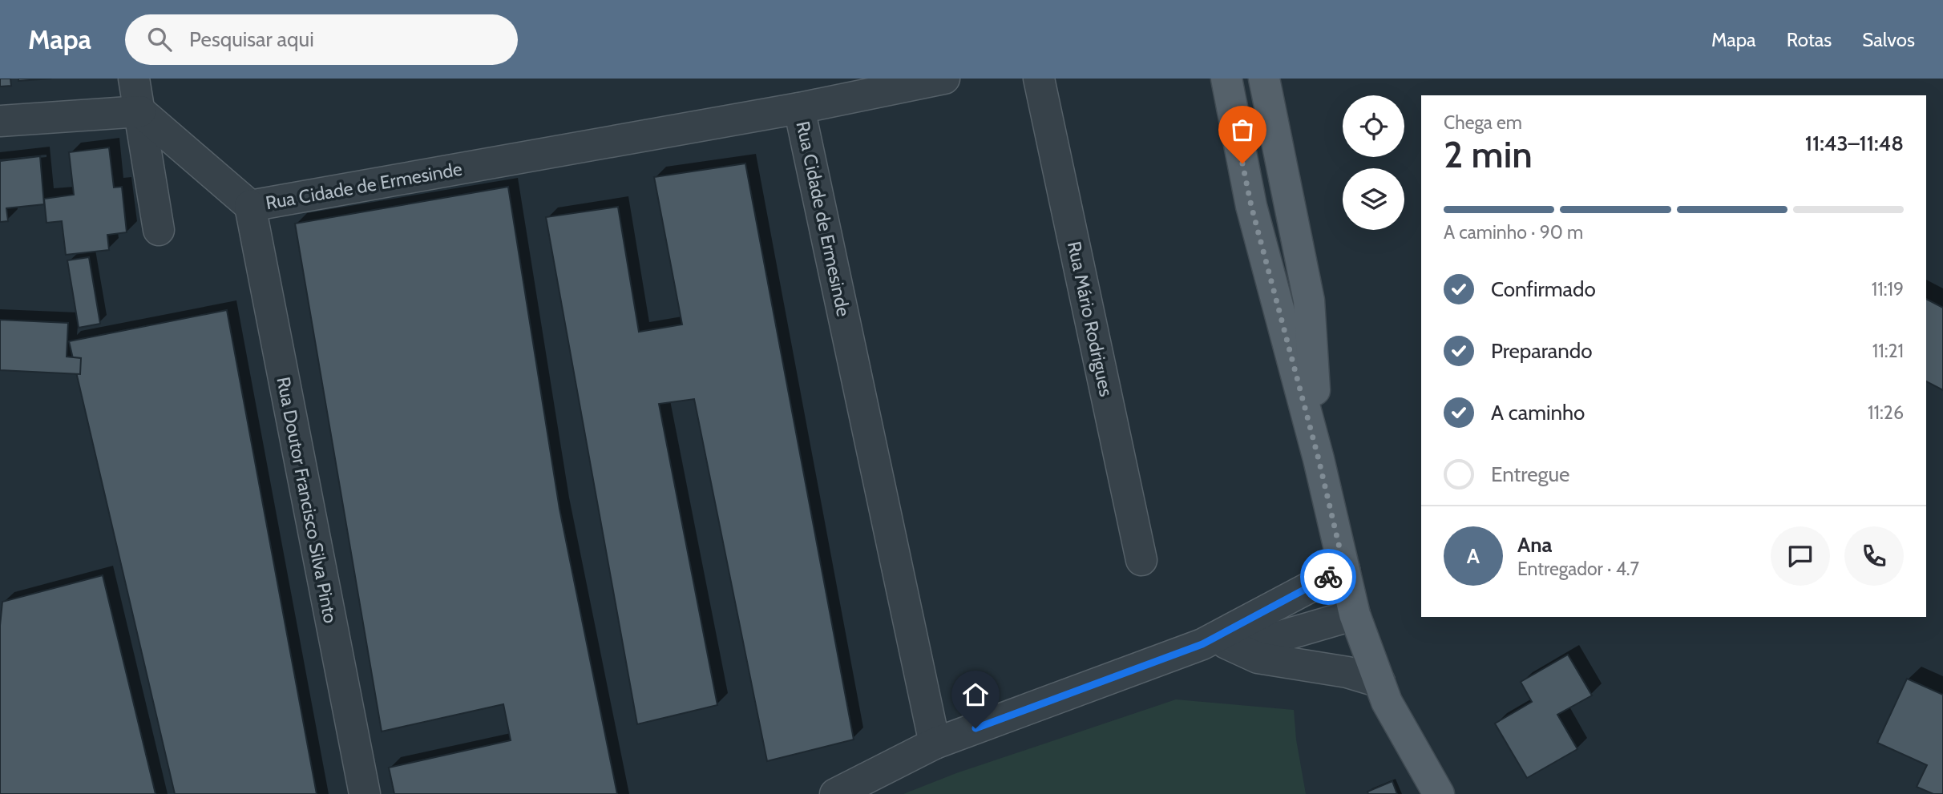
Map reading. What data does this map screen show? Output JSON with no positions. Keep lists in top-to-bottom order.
{
  "streets": {
    "street": ["Rua Cidade de Ermesinde", "Rua Mário Rodrigues", "Rua Doutor Francisco Silva Pinto"]
  },
  "crossings": [
    ["Rua Cidade de Ermesinde", "Rua Doutor Francisco Silva Pinto"]
  ],
  "page": {
    "header": "Mapa",
    "search": "Pesquisar aqui",
    "nav": ["Mapa", "Rotas", "Salvos"],
    "heading": ["2 min", "Chega em", "11:43–11:48"],
    "panel": ["Ana", "Entregador · 4.7"],
    "bar": "A caminho · 90 m",
    "list": [
      ["Confirmado", "11:19"],
      ["Preparando", "11:21"],
      ["A caminho", "11:26"],
      "Entregue"
    ],
    "round": "A"
  }
}
